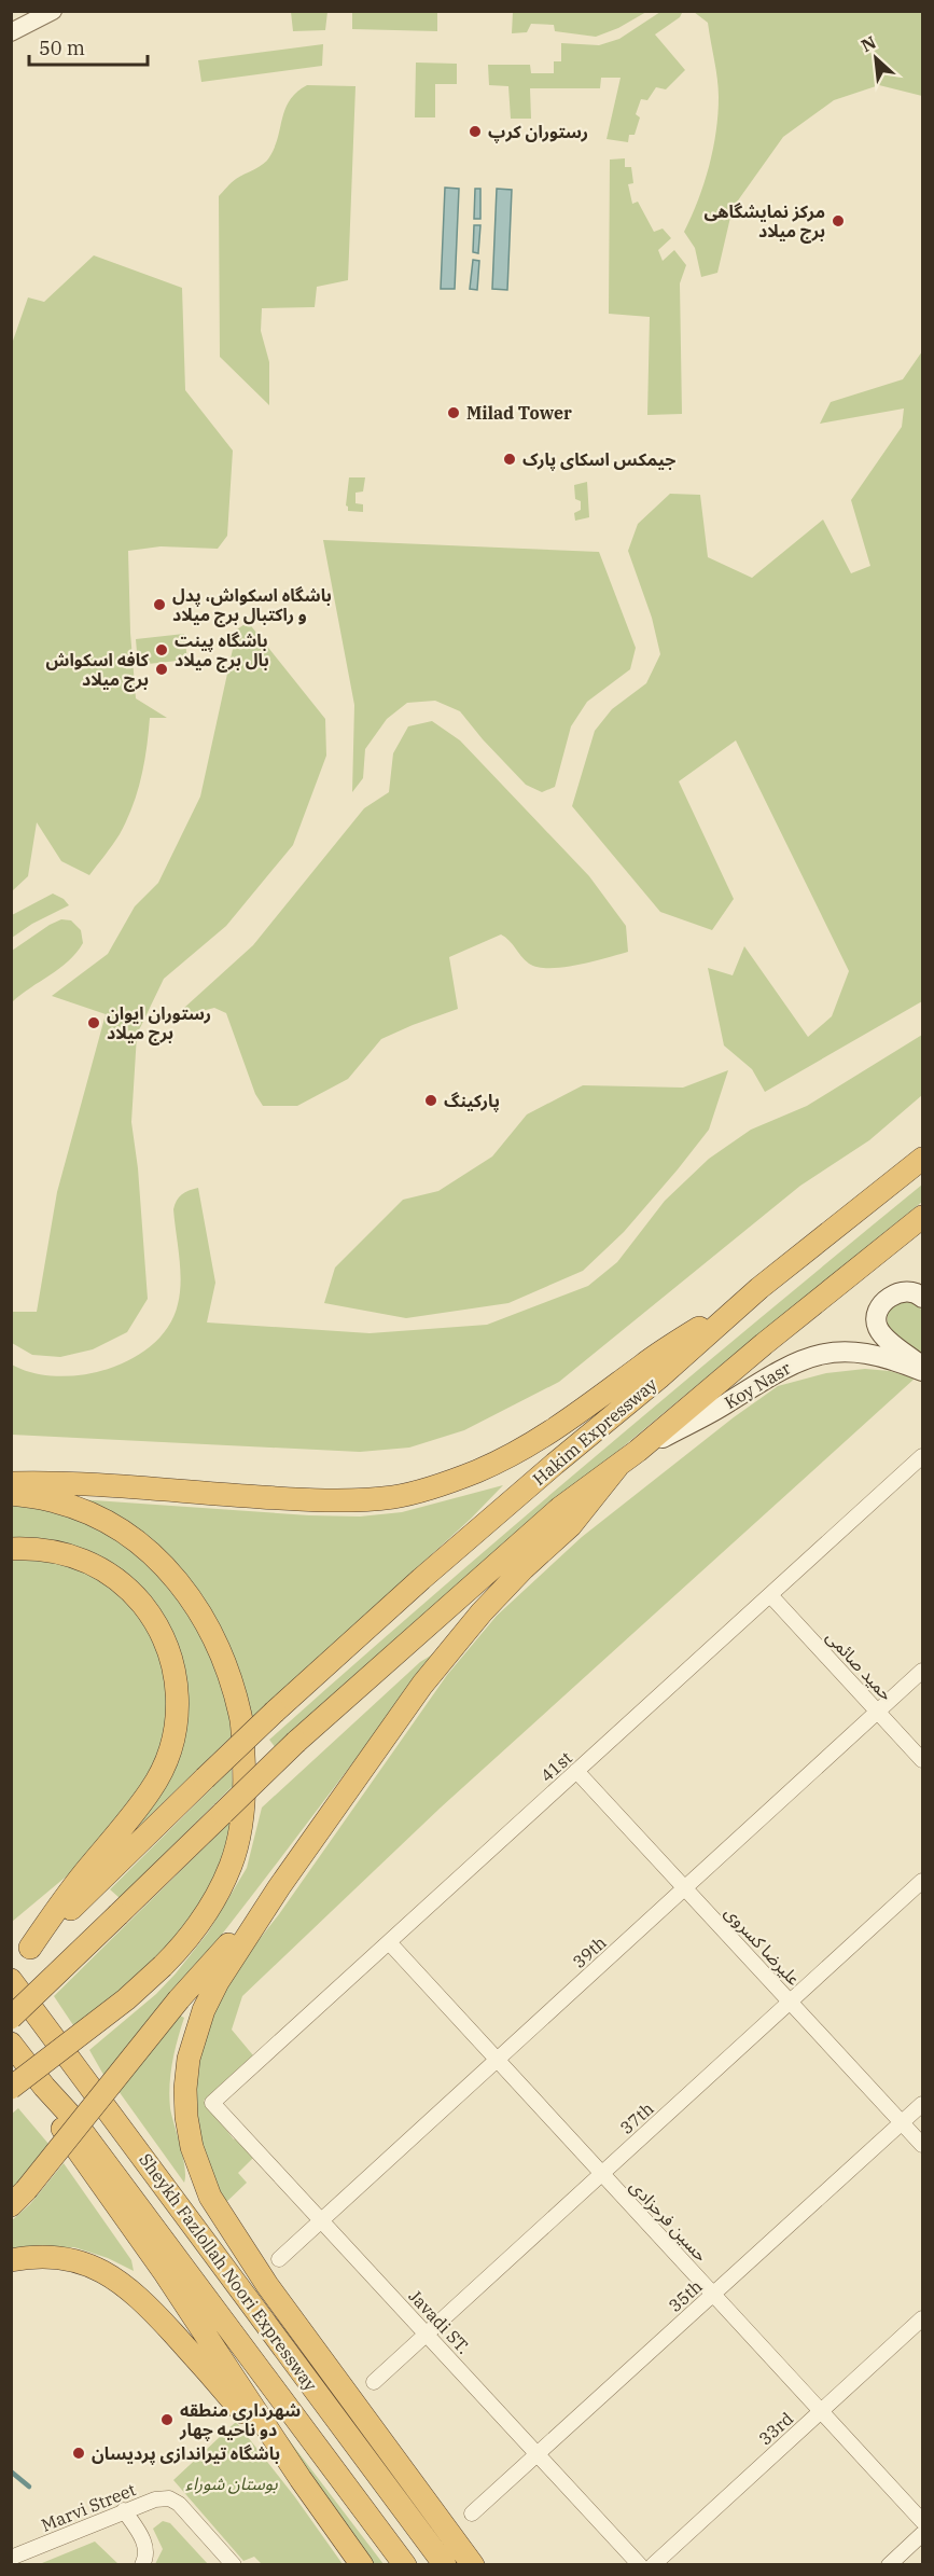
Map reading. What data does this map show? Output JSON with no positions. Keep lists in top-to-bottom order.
{
  "streets": {
    "highway": ["Hakim Expressway", "Sheykh Fazlollah Noori Expressway"],
    "main road": ["Koy Nasr"],
    "street": [
      "حمید صائمی",
      "41st",
      "علیرضا کسروی",
      "39th",
      "37th",
      "حسین فرحزادی",
      "35th",
      "Javadi ST.",
      "33rd",
      "Marvi Street"
    ]
  },
  "crossings": [
    ["Koy Nasr", "Hakim Expressway"],
    ["حمید صائمی", "41st"],
    ["حمید صائمی", "39th"],
    ["41st", "علیرضا کسروی"],
    ["41st", "حسین فرحزادی"],
    ["41st", "Javadi ST."],
    ["علیرضا کسروی", "39th"],
    ["علیرضا کسروی", "37th"],
    ["علیرضا کسروی", "35th"],
    ["39th", "حسین فرحزادی"],
    ["39th", "Javadi ST."],
    ["37th", "حسین فرحزادی"],
    ["37th", "Javadi ST."],
    ["حسین فرحزادی", "35th"],
    ["حسین فرحزادی", "33rd"],
    ["35th", "Javadi ST."]
  ],
  "parks": ["بوستان شوراء"],
  "places": [
    "رستوران کرپ",
    "مرکز نمایشگاهی برج میلاد",
    "Milad Tower",
    "جیمکس اسکای پارک",
    "باشگاه اسکواش، پدل و راکتبال برج میلاد",
    "باشگاه پینت بال برج میلاد",
    "کافه اسکواش برج میلاد",
    "رستوران ایوان برج میلاد",
    "پارکینگ",
    "شهرداری منطقه دو ناحیه چهار",
    "باشگاه تیراندازی پردیسان"
  ],
  "scale_bar": "50 m",
  "north": "top left"
}
